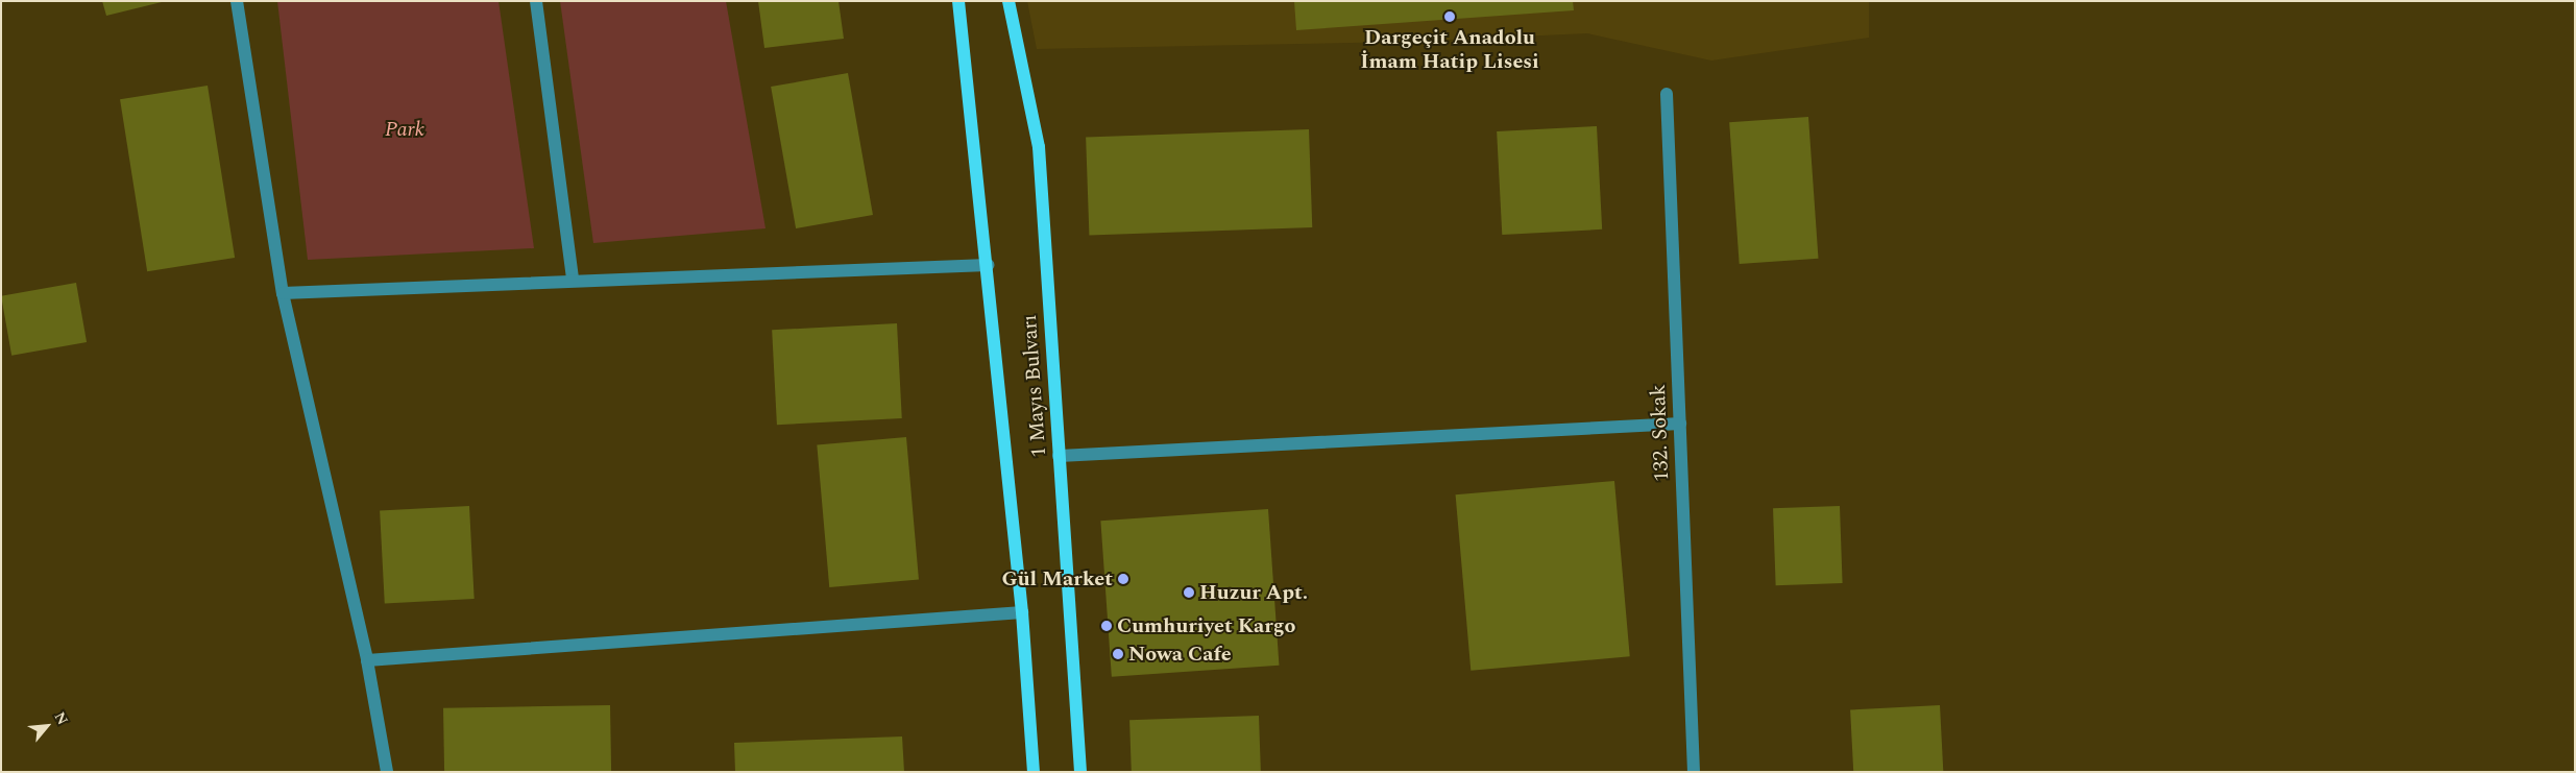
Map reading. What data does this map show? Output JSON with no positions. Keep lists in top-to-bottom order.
{
  "streets": {
    "main road": ["1 Mayıs Bulvarı"],
    "street": ["132. Sokak"]
  },
  "parks": ["Park"],
  "places": [
    "Dargeçit Anadolu İmam Hatip Lisesi",
    "Gül Market",
    "Huzur Apt.",
    "Cumhuriyet Kargo",
    "Nowa Cafe"
  ],
  "north": "top right"
}
